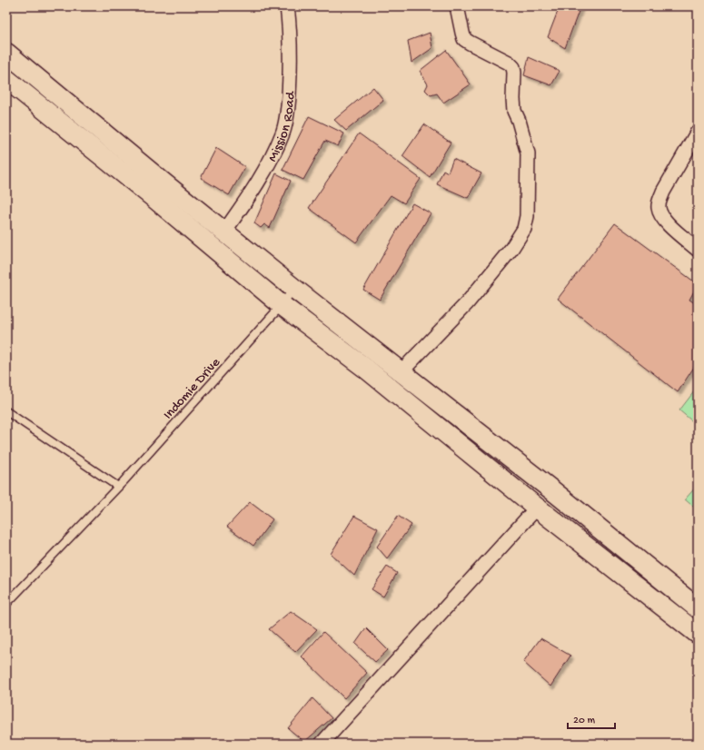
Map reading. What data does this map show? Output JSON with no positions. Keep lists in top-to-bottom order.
{
  "streets": {
    "street": ["Mission Road"],
    "lane": ["Indomie Drive"]
  },
  "scale_bar": "20 m"
}
